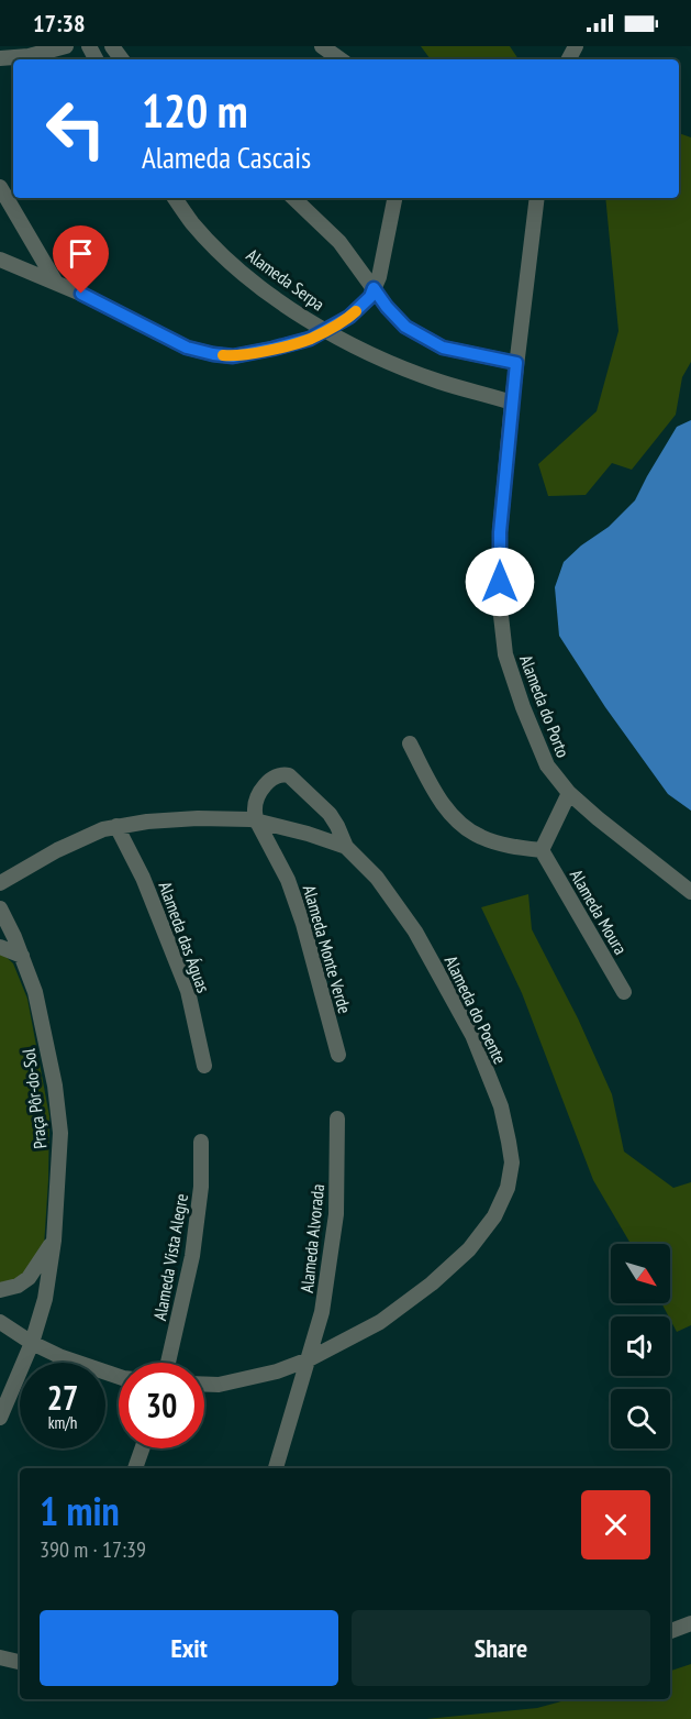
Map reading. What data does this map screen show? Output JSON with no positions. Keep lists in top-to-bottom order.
{
  "streets": {
    "street": [
      "Alameda Serpa",
      "Alameda do Porto",
      "Alameda Moura",
      "Alameda das Águas",
      "Alameda Monte Verde",
      "Alameda do Poente",
      "Praça Pôr-do-Sol",
      "Alameda Alvorada",
      "Alameda Vista Alegre"
    ]
  },
  "crossings": [
    ["Alameda Serpa", "Alameda do Porto"],
    ["Alameda das Águas", "Alameda do Poente"],
    ["Alameda Monte Verde", "Alameda do Poente"],
    ["Alameda do Poente", "Alameda Alvorada"]
  ],
  "north": "bottom right",
  "page": {
    "status": "17:38",
    "turn": ["120 m", "Alameda Cascais"],
    "speed": "27 km/h",
    "limit": "30",
    "heading": ["1 min", "390 m · 17:39"],
    "buttons": ["Exit", "Share"]
  }
}
